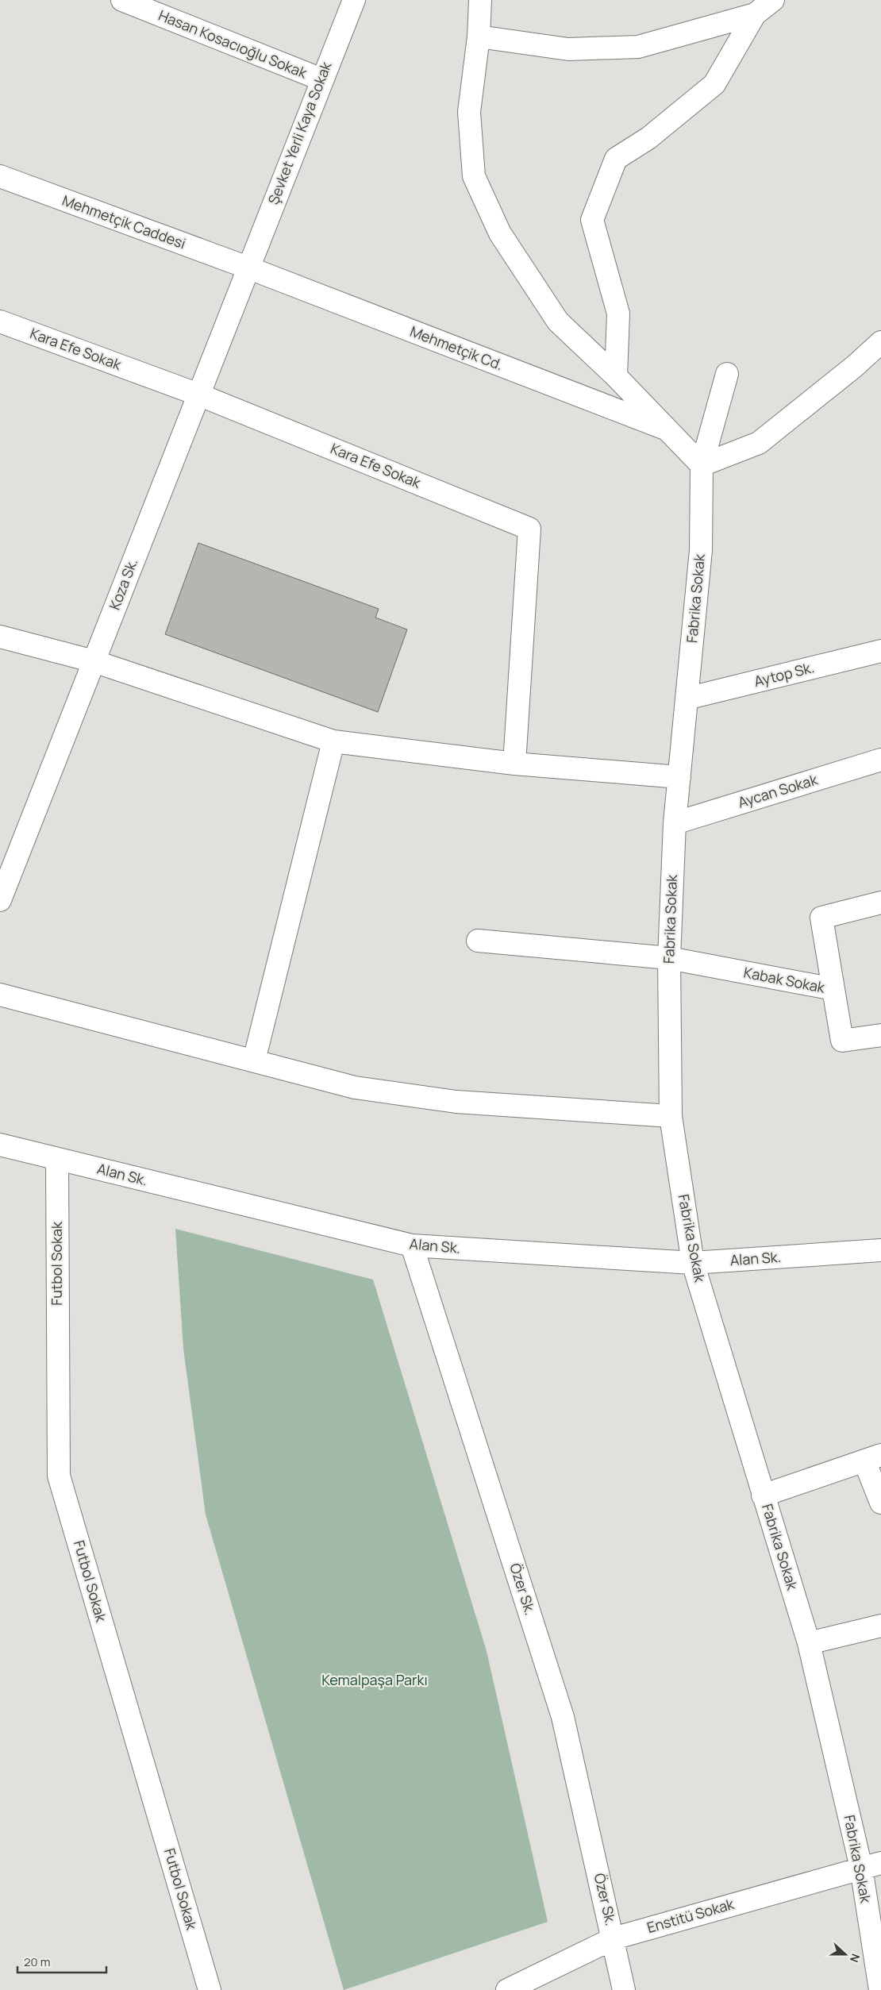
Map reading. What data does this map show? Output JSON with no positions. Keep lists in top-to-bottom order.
{
  "streets": {
    "street": [
      "Hasan Kosacıoğlu Sokak",
      "Şevket Yerli Kaya Sokak",
      "Mehmetçik Caddesi",
      "Mehmetçik Cd.",
      "Kara Efe Sokak",
      "Koza Sk.",
      "Fabrika Sokak",
      "Aytop Sk.",
      "Aycan Sokak",
      "Kabak Sokak",
      "Alan Sk.",
      "Futbol Sokak",
      "Özer Sk.",
      "Enstitü Sokak"
    ]
  },
  "crossings": [
    ["Hasan Kosacıoğlu Sokak", "Şevket Yerli Kaya Sokak"],
    ["Şevket Yerli Kaya Sokak", "Mehmetçik Caddesi"],
    ["Şevket Yerli Kaya Sokak", "Mehmetçik Cd."],
    ["Şevket Yerli Kaya Sokak", "Koza Sk."],
    ["Mehmetçik Caddesi", "Mehmetçik Cd."],
    ["Mehmetçik Caddesi", "Koza Sk."],
    ["Mehmetçik Cd.", "Koza Sk."],
    ["Kara Efe Sokak", "Koza Sk."],
    ["Fabrika Sokak", "Aytop Sk."],
    ["Fabrika Sokak", "Aycan Sokak"],
    ["Fabrika Sokak", "Kabak Sokak"],
    ["Fabrika Sokak", "Alan Sk."],
    ["Fabrika Sokak", "Enstitü Sokak"],
    ["Alan Sk.", "Futbol Sokak"],
    ["Alan Sk.", "Özer Sk."],
    ["Özer Sk.", "Enstitü Sokak"]
  ],
  "parks": ["Kemalpaşa Parkı"],
  "scale_bar": "20 m",
  "north": "right"
}
